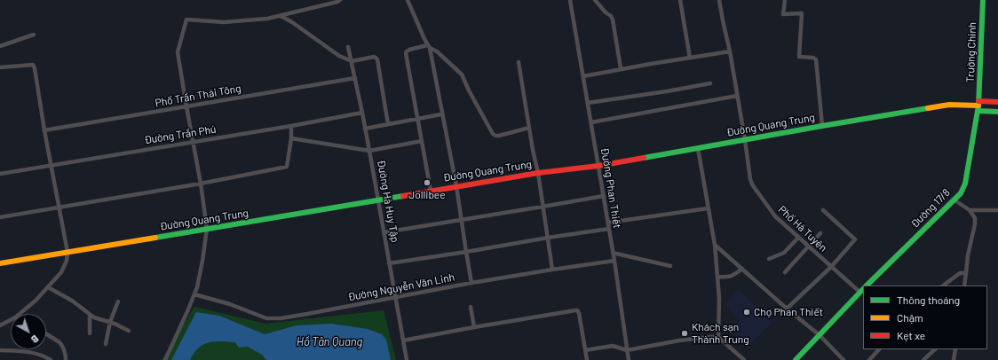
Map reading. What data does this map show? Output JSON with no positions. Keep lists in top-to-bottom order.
{
  "streets": {
    "main road": ["Trường Chinh", "Đường Quang Trung", "Đường 17/8"],
    "street": [
      "Phố Trần Thái Tông",
      "Đường Trần Phú",
      "Đường Phan Thiết",
      "Đường Hà Huy Tập",
      "Phố Hà Tuyên",
      "Đường Nguyễn Văn Linh"
    ]
  },
  "crossings": [
    ["Trường Chinh", "Đường Quang Trung"],
    ["Trường Chinh", "Đường 17/8"],
    ["Phố Trần Thái Tông", "Đường Hà Huy Tập"],
    ["Đường Quang Trung", "Đường Phan Thiết"],
    ["Đường Quang Trung", "Đường Hà Huy Tập"],
    ["Đường Quang Trung", "Đường 17/8"],
    ["Đường Quang Trung", "Phố Hà Tuyên"],
    ["Đường Trần Phú", "Đường Hà Huy Tập"],
    ["Đường Phan Thiết", "Đường Nguyễn Văn Linh"],
    ["Đường Hà Huy Tập", "Đường Nguyễn Văn Linh"],
    ["Đường 17/8", "Phố Hà Tuyên"]
  ],
  "water": ["Hồ Tân Quang"],
  "places": ["Jollibee", "Chợ Phan Thiết", "Khách sạn Thành Trung"],
  "legend": ["Thông thoáng", "Chậm", "Kẹt xe"],
  "north": "bottom right"
}
